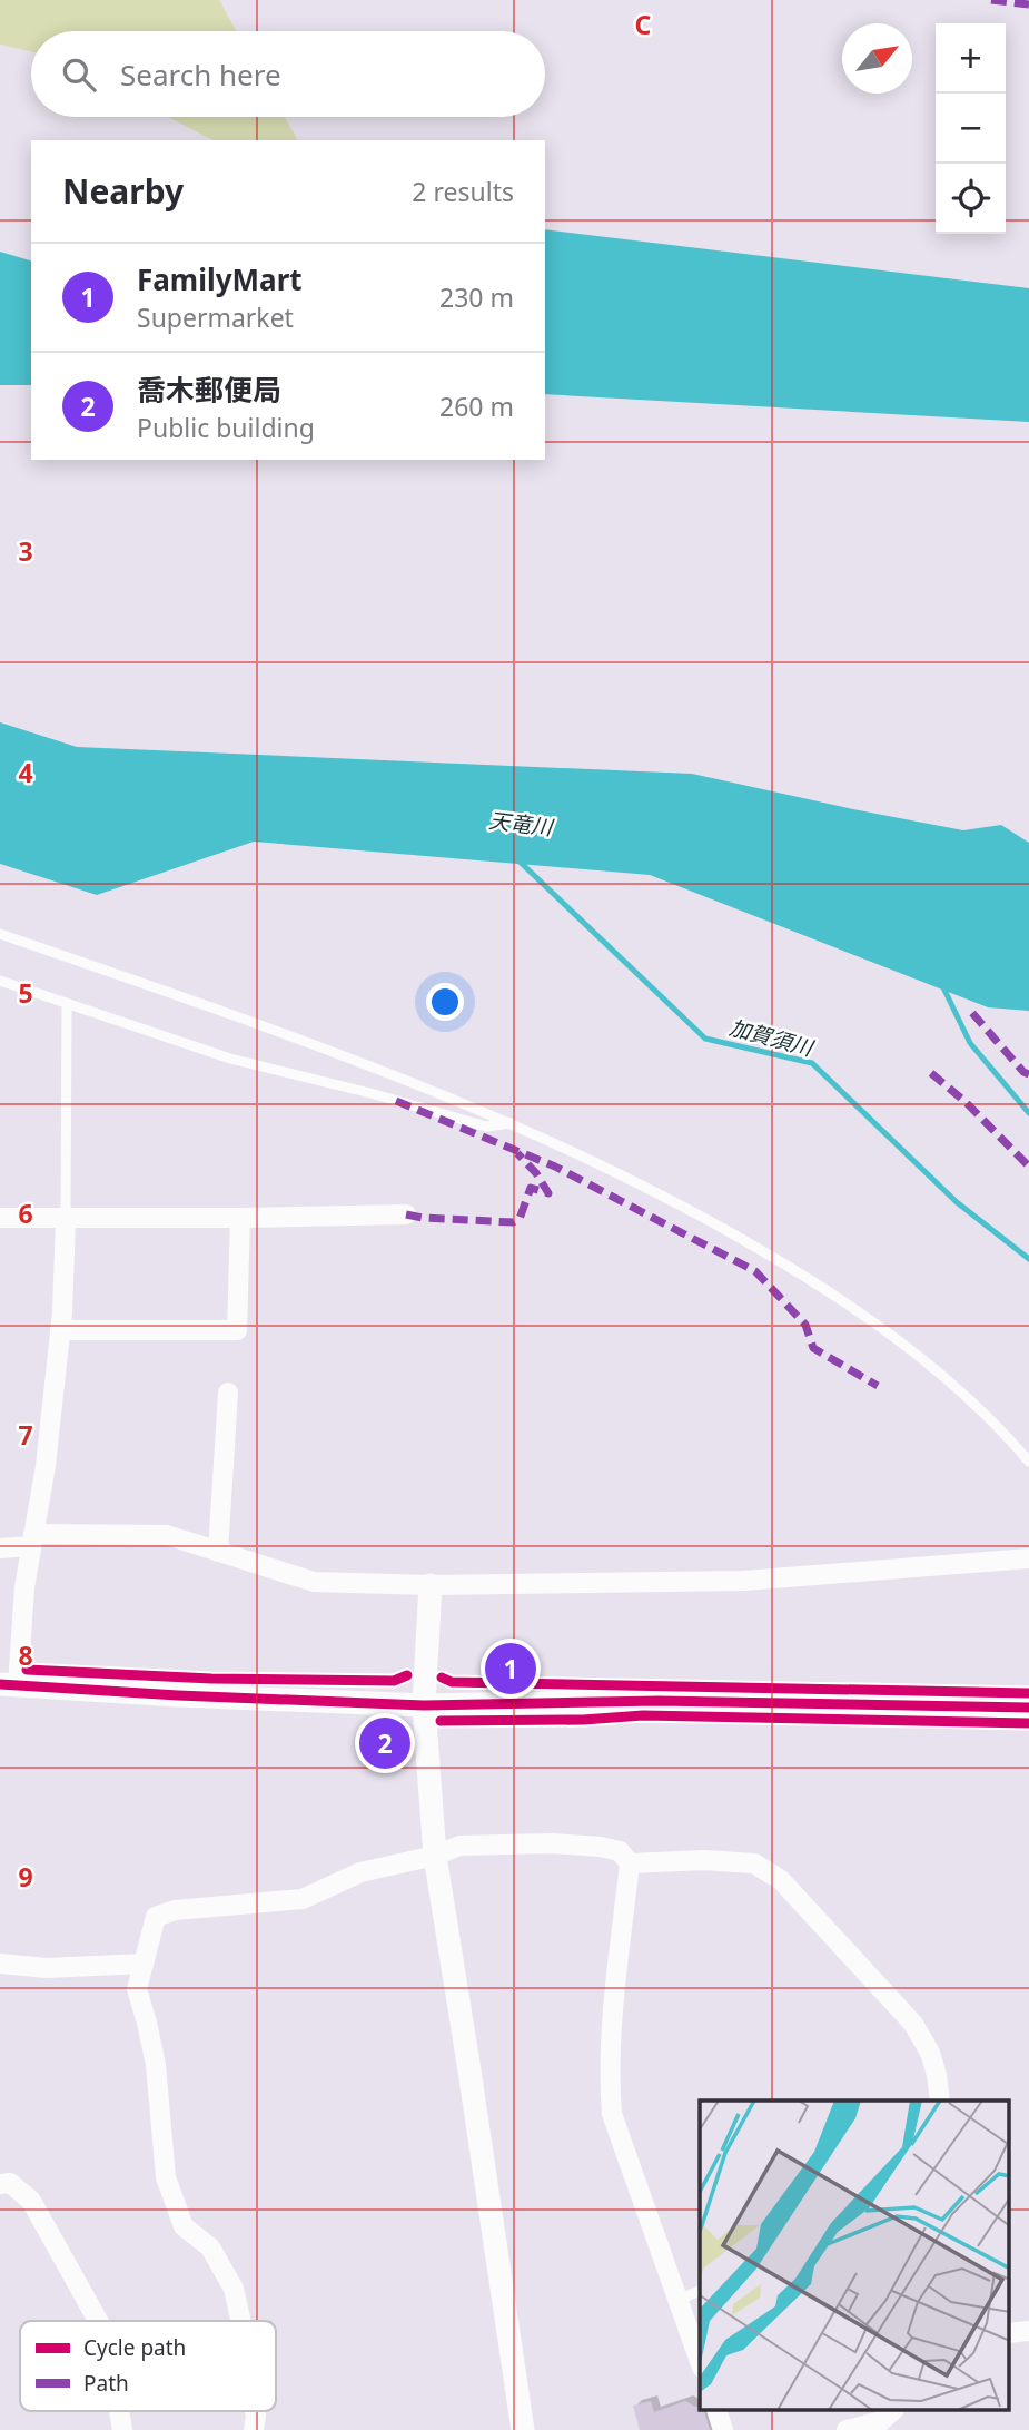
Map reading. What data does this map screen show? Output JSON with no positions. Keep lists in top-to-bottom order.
{
  "water": ["天竜川", "加賀須川"],
  "legend": ["Cycle path", "Path"],
  "north": "top right",
  "page": {
    "map_buttons": ["+", "−"],
    "search": "Search here",
    "heading": ["Nearby", "2 results"],
    "list": [
      {
        "mark": "1",
        "name": "FamilyMart",
        "note": "Supermarket",
        "value": "230 m"
      },
      {
        "mark": "2",
        "name": "喬木郵便局",
        "note": "Public building",
        "value": "260 m"
      }
    ],
    "pins": ["1", "2"]
  },
  "grid": {
    "columns": ["C"],
    "rows": [
      "3",
      "4",
      "5",
      "6",
      "7",
      "8",
      "9"
    ]
  }
}
